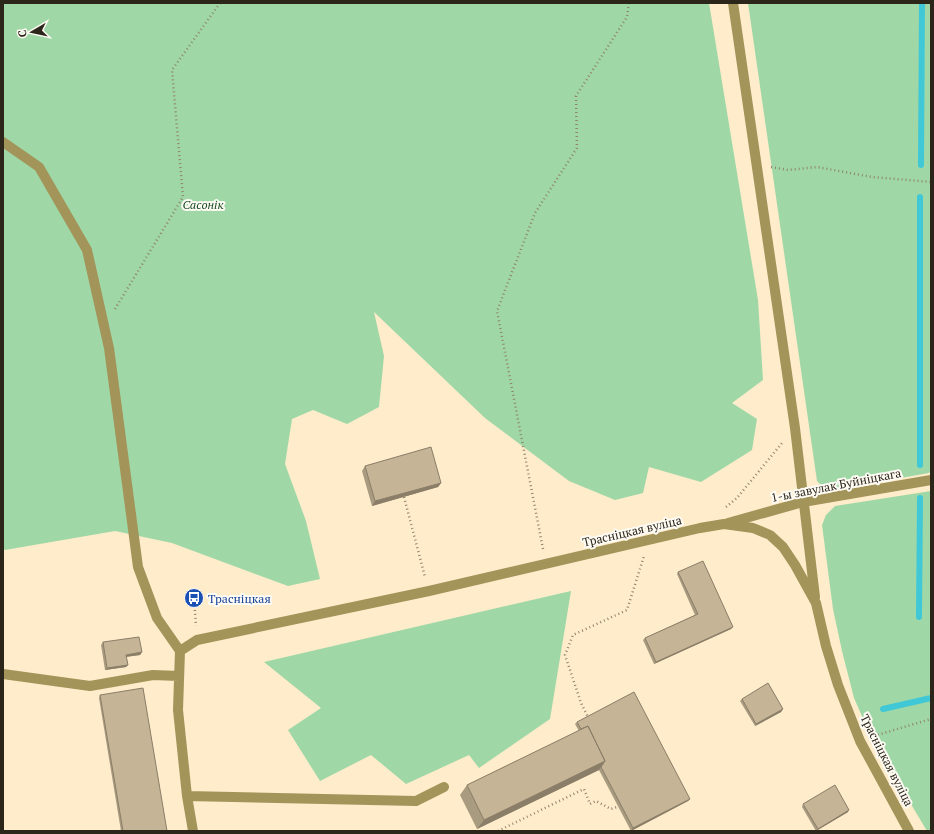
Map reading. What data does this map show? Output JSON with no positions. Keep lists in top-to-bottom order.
{
  "streets": {
    "street": ["1-ы завулак Буйніцкага", "Трасніцкая вуліца"]
  },
  "crossings": [
    ["1-ы завулак Буйніцкага", "Трасніцкая вуліца"]
  ],
  "parks": ["Сасонік"],
  "places": {
    "bus stop": ["Трасніцкая"]
  },
  "north": "left"
}
